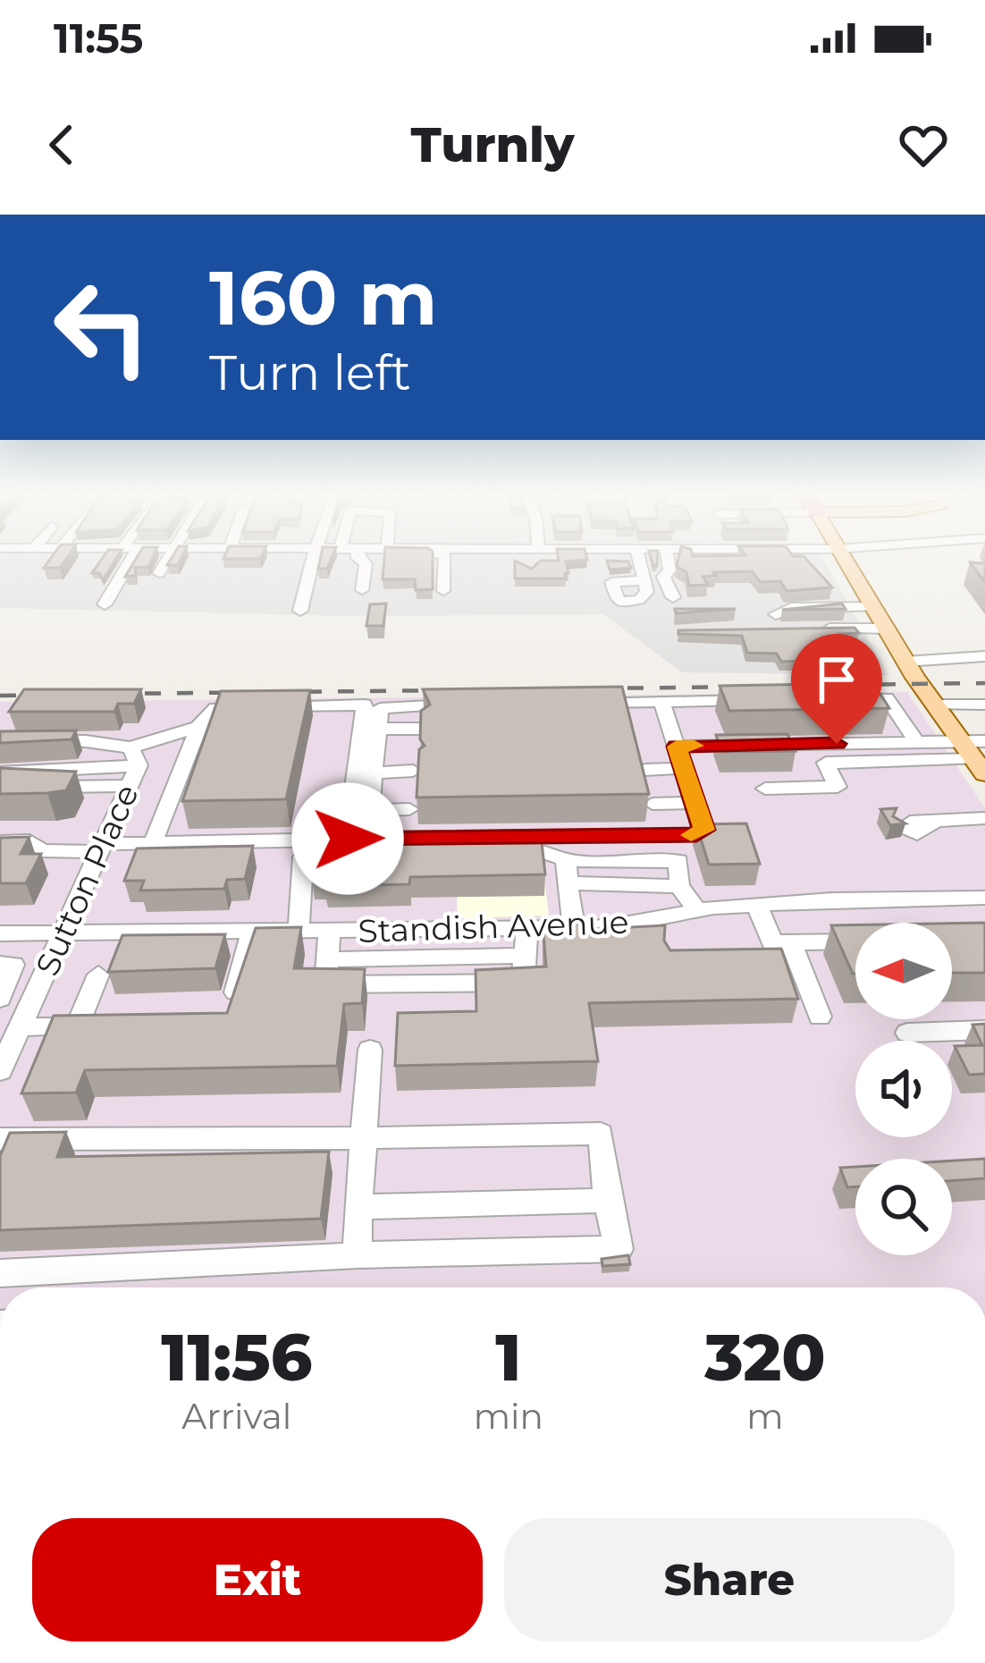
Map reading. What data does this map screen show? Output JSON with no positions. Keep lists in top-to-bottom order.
{
  "streets": {
    "street": ["Sutton Place", "Standish Avenue"]
  },
  "crossings": [
    ["Sutton Place", "Standish Avenue"]
  ],
  "north": "left",
  "page": {
    "status": "11:55",
    "header": "Turnly",
    "turn": ["160 m", "Turn left"],
    "eta": [
      "11:56",
      "Arrival",
      "1",
      "min",
      "320",
      "m"
    ],
    "buttons": ["Exit", "Share"]
  }
}
